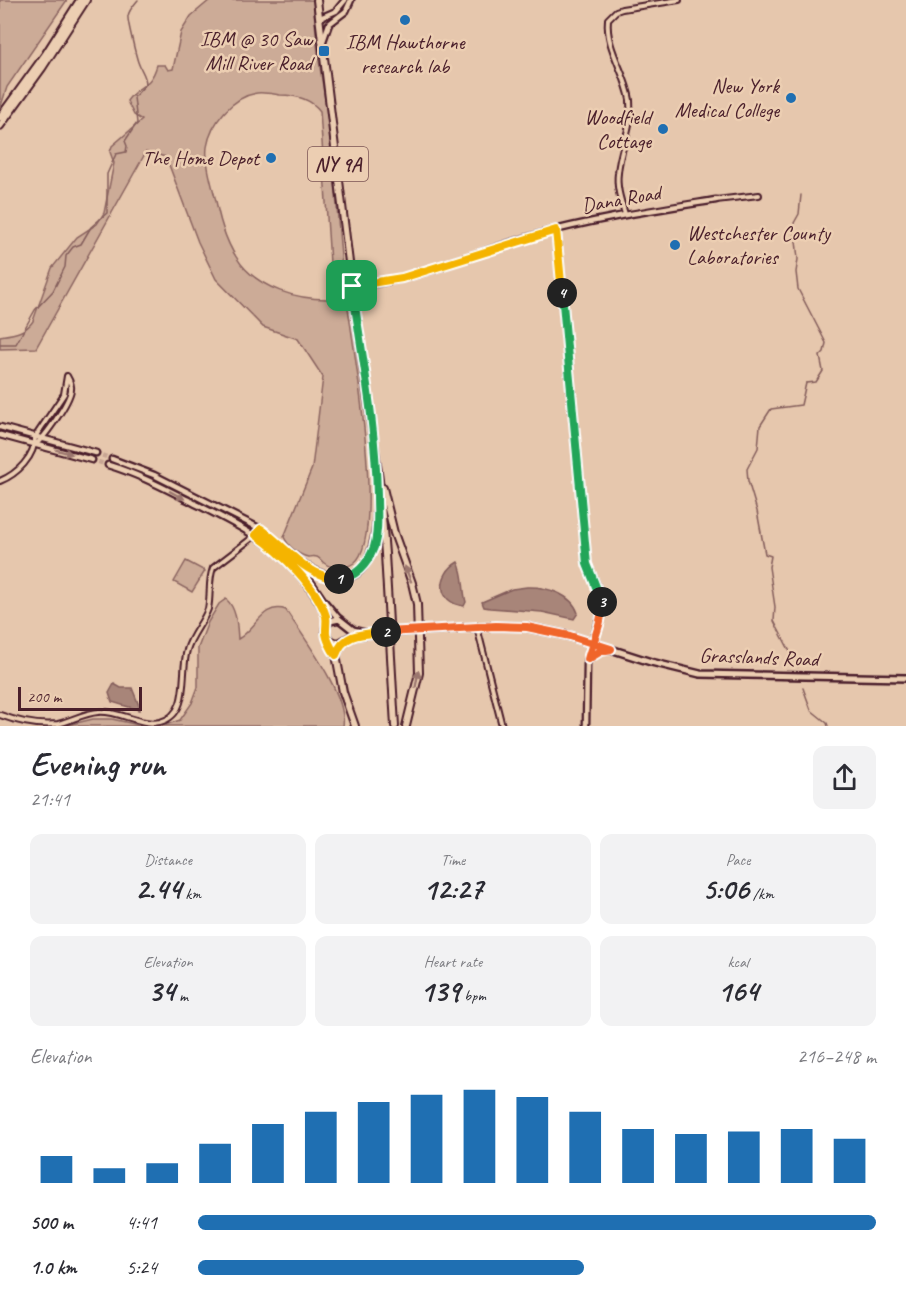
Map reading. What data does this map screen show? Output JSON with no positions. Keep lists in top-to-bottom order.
{
  "streets": {
    "main road": ["NY 9A", "Grasslands Road"],
    "street": ["Dana Road"]
  },
  "crossings": [
    ["NY 9A", "Dana Road"]
  ],
  "places": {
    "other": [
      "IBM Hawthorne research lab",
      "New York Medical College",
      "Woodfield Cottage",
      "The Home Depot",
      "Westchester County Laboratories"
    ],
    "transit": ["IBM @ 30 Saw Mill River Road"]
  },
  "scale_bar": "200 m",
  "page": {
    "pins": [
      "4",
      "1",
      "3",
      "2"
    ],
    "scale": "200 m",
    "heading": ["Evening run", "21:41"],
    "stats": [
      ["Distance", "2.44 km"],
      ["Time", "12:27"],
      ["Pace", "5:06 /km"],
      ["Elevation", "34 m"],
      ["Heart rate", "139 bpm"],
      ["kcal", "164"]
    ],
    "chart": ["Elevation", "216–248 m"],
    "list": [
      {
        "name": "500 m",
        "note": "4:41"
      },
      {
        "name": "1.0 km",
        "note": "5:24"
      }
    ]
  }
}
